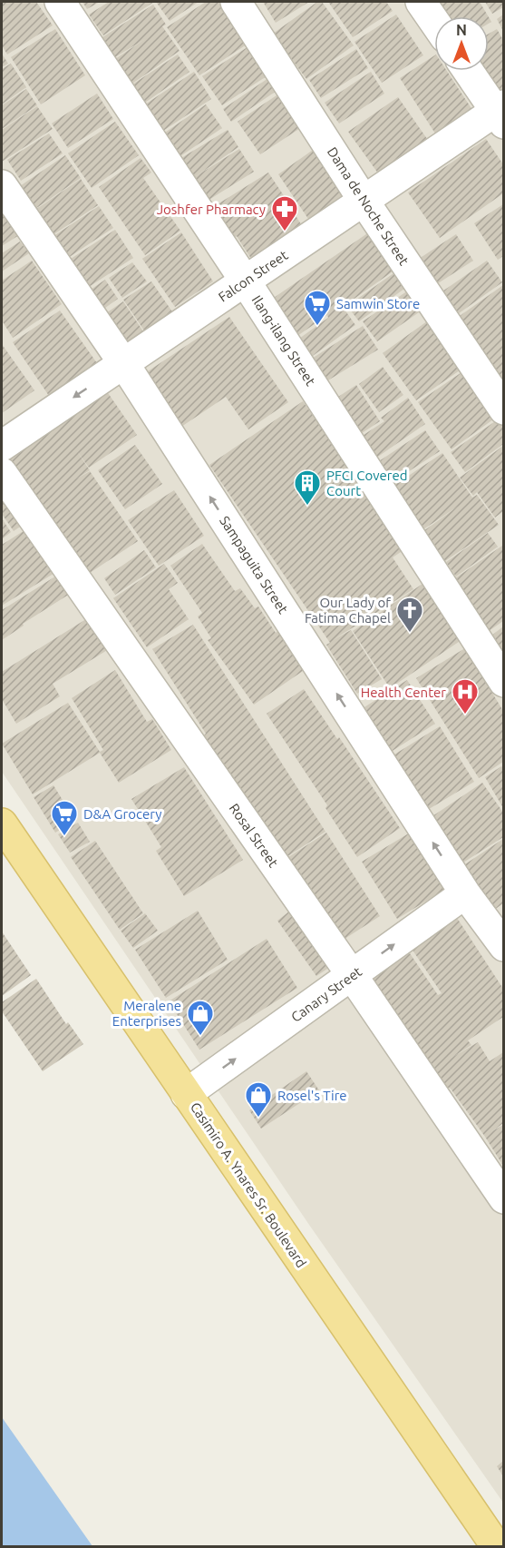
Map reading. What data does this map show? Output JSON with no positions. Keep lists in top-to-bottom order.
{
  "streets": {
    "main road": ["Casimiro A. Ynares Sr. Boulevard"],
    "street": [
      "Dama de Noche Street",
      "Falcon Street",
      "Ilang-ilang Street",
      "Sampaguita Street",
      "Rosal Street",
      "Canary Street"
    ]
  },
  "crossings": [
    ["Dama de Noche Street", "Falcon Street"],
    ["Falcon Street", "Ilang-ilang Street"],
    ["Falcon Street", "Sampaguita Street"],
    ["Sampaguita Street", "Canary Street"],
    ["Rosal Street", "Canary Street"],
    ["Canary Street", "Casimiro A. Ynares Sr. Boulevard"]
  ],
  "one_way": ["Sampaguita Street", "Canary Street"],
  "places": {
    "pharmacy": ["Joshfer Pharmacy"],
    "supermarket": ["Samwin Store", "D&A Grocery"],
    "building": ["PFCI Covered Court"],
    "church": ["Our Lady of Fatima Chapel"],
    "hospital": ["Health Center"],
    "shop": ["Meralene Enterprises", "Rosel's Tire"]
  },
  "north": "top"
}
